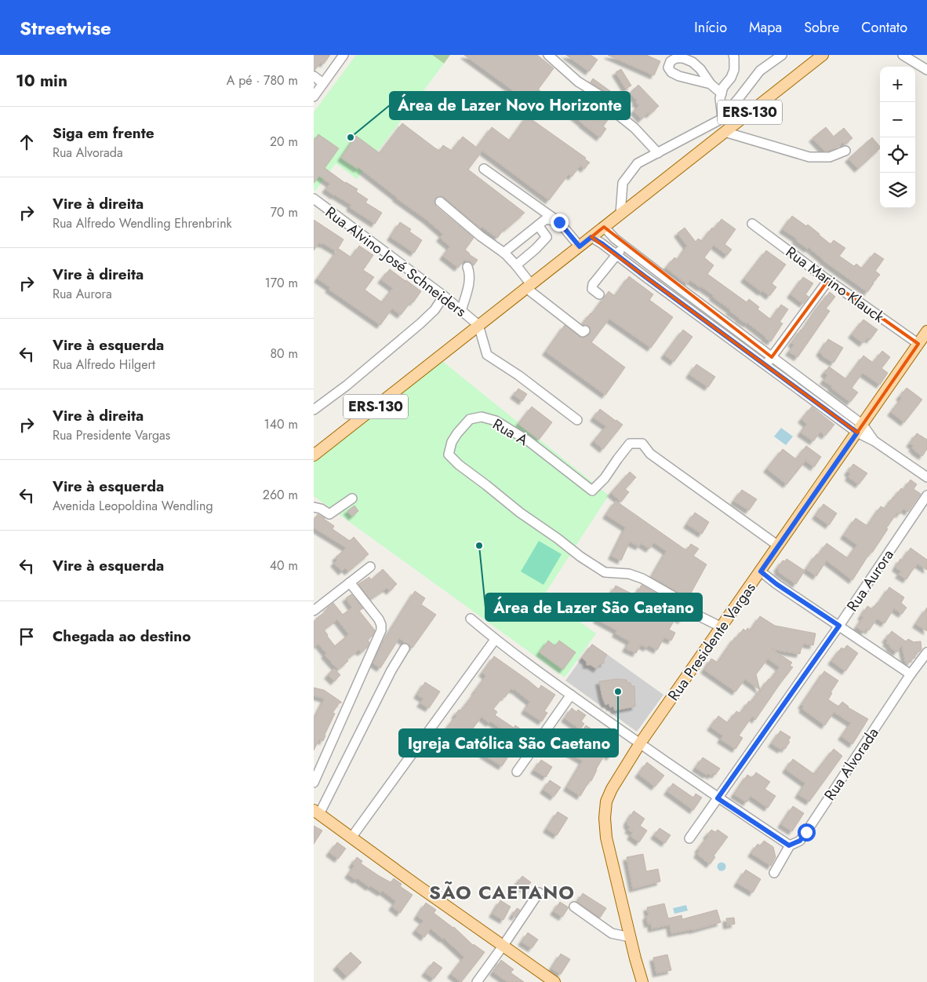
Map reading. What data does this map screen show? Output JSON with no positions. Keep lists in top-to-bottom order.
{
  "streets": {
    "main road": ["ERS-130", "Rua Presidente Vargas"],
    "street": [
      "Rua Alvino José Schneiders",
      "Rua Marino Klauck",
      "Rua A",
      "Rua Aurora",
      "Rua Alvorada"
    ]
  },
  "crossings": [
    ["ERS-130", "Rua Alvino José Schneiders"],
    ["Rua Marino Klauck", "Rua Presidente Vargas"],
    ["Rua A", "Rua Presidente Vargas"]
  ],
  "districts": ["SÃO CAETANO"],
  "places": ["Área de Lazer Novo Horizonte", "Área de Lazer São Caetano", "Igreja Católica São Caetano"],
  "page": {
    "header": "Streetwise",
    "nav": [
      "Início",
      "Mapa",
      "Sobre",
      "Contato"
    ],
    "heading": ["10 min", "A pé · 780 m"],
    "map_buttons": ["+", "−"],
    "list": [
      ["Siga em frente", "Rua Alvorada", "20 m"],
      ["Vire à direita", "Rua Alfredo Wendling Ehrenbrink", "70 m"],
      ["Vire à direita", "Rua Aurora", "170 m"],
      ["Vire à esquerda", "Rua Alfredo Hilgert", "80 m"],
      ["Vire à direita", "Rua Presidente Vargas", "140 m"],
      ["Vire à esquerda", "Avenida Leopoldina Wendling", "260 m"],
      ["Vire à esquerda", "40 m"],
      "Chegada ao destino"
    ]
  }
}
